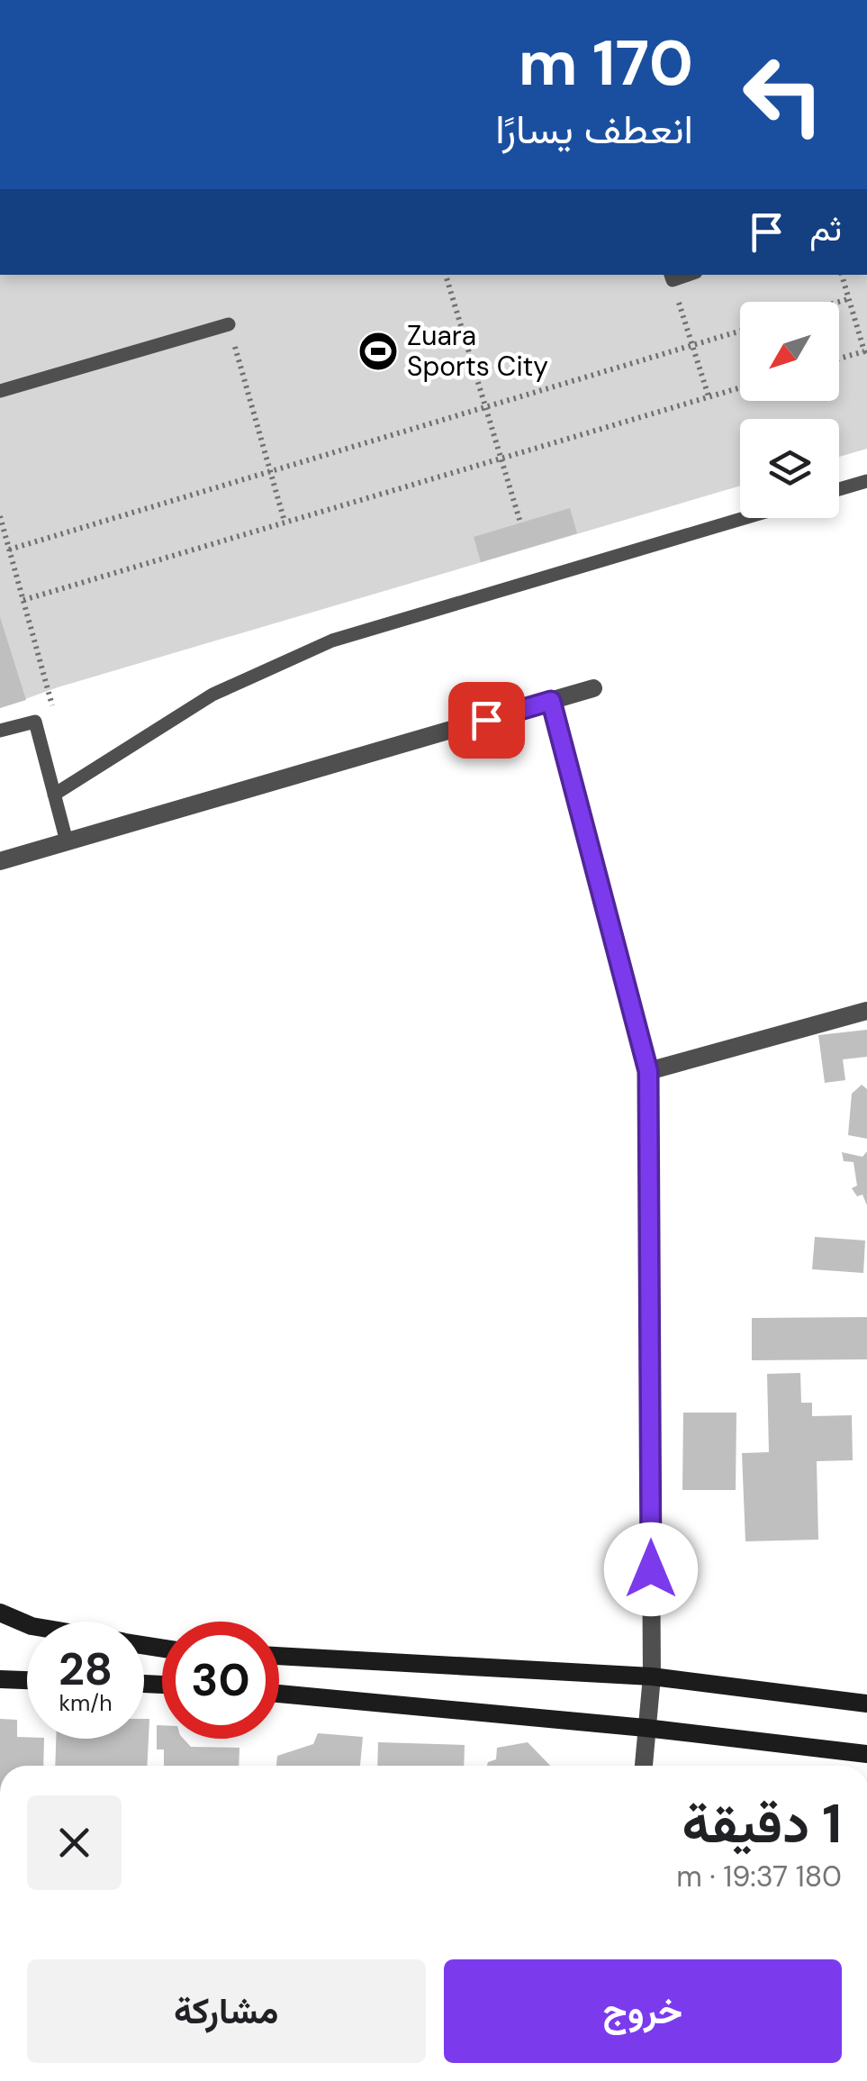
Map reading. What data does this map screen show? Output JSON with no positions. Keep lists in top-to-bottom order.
{
  "places": {
    "sports": ["Zuara Sports City"]
  },
  "north": "bottom left",
  "page": {
    "turn": ["170 m", "انعطف يسارًا"],
    "then": "ثم",
    "speed": "28 km/h",
    "limit": "30",
    "heading": ["1 دقيقة", "180 m · 19:37"],
    "buttons": ["خروج", "مشاركة"]
  }
}
